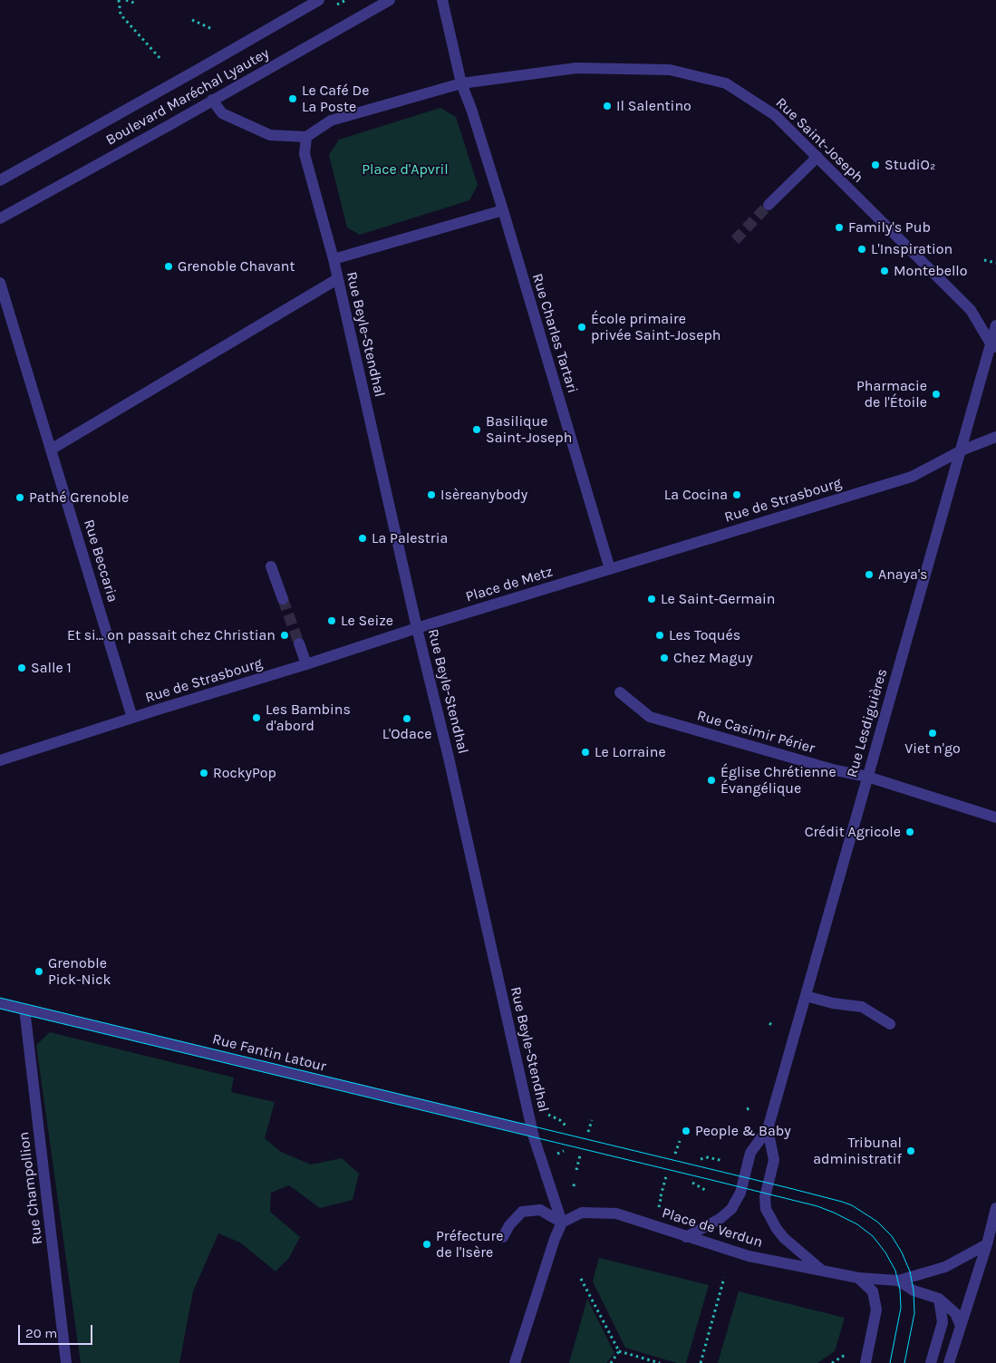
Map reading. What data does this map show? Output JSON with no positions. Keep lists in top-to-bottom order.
{
  "streets": {
    "street": [
      "Boulevard Maréchal Lyautey",
      "Rue Saint-Joseph",
      "Rue Charles Tartari",
      "Rue Beyle-Stendhal",
      "Rue de Strasbourg",
      "Rue Beccaria",
      "Place de Metz",
      "Rue Lesdiguières",
      "Rue Casimir Périer",
      "Rue Fantin Latour",
      "Rue Champollion",
      "Place de Verdun"
    ]
  },
  "crossings": [
    ["Rue Saint-Joseph", "Rue Lesdiguières"],
    ["Rue Charles Tartari", "Rue de Strasbourg"],
    ["Rue Charles Tartari", "Place de Metz"],
    ["Rue Beyle-Stendhal", "Rue de Strasbourg"],
    ["Rue Beyle-Stendhal", "Place de Metz"],
    ["Rue Beyle-Stendhal", "Rue Fantin Latour"],
    ["Rue de Strasbourg", "Rue Beccaria"],
    ["Rue de Strasbourg", "Place de Metz"],
    ["Rue de Strasbourg", "Rue Lesdiguières"],
    ["Rue Lesdiguières", "Rue Casimir Périer"],
    ["Rue Lesdiguières", "Place de Verdun"],
    ["Rue Fantin Latour", "Rue Champollion"]
  ],
  "parks": ["Place d'Apvril"],
  "places": [
    "Le Café De La Poste",
    "Il Salentino",
    "StudiO₂",
    "Family's Pub",
    "L'Inspiration",
    "Grenoble Chavant",
    "Montebello",
    "École primaire privée Saint-Joseph",
    "Pharmacie de l'Étoile",
    "Basilique Saint-Joseph",
    "Isèreanybody",
    "La Cocina",
    "Pathé Grenoble",
    "La Palestria",
    "Anaya's",
    "Le Saint-Germain",
    "Le Seize",
    "Et si... on passait chez Christian",
    "Les Toqués",
    "Chez Maguy",
    "Salle 1",
    "Les Bambins d'abord",
    "L'Odace",
    "Viet n'go",
    "Le Lorraine",
    "RockyPop",
    "Église Chrétienne Évangélique",
    "Crédit Agricole",
    "Grenoble Pick-Nick",
    "People & Baby",
    "Tribunal administratif",
    "Préfecture de l'Isère"
  ],
  "scale_bar": "20 m"
}
